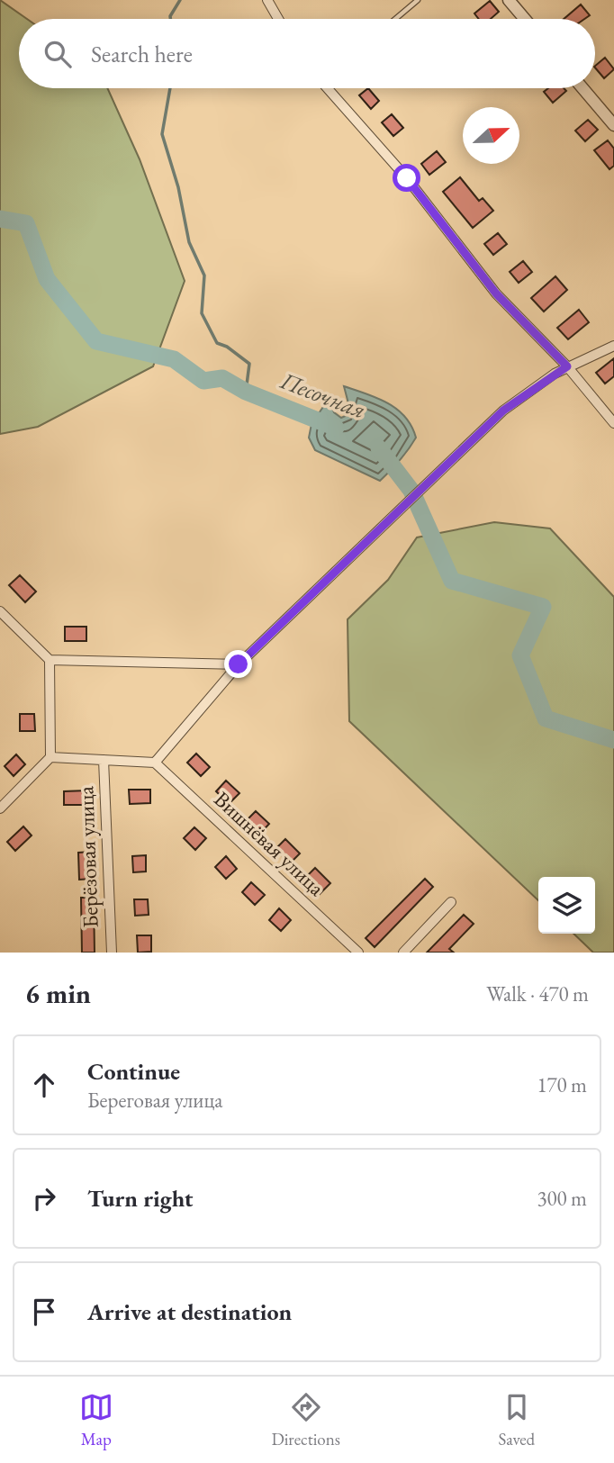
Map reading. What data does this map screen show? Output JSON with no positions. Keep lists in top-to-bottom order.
{
  "streets": {
    "street": ["Вишнёвая улица", "Берёзовая улица"]
  },
  "water": ["Песочная"],
  "north": "right",
  "page": {
    "search": "Search here",
    "heading": ["6 min", "Walk · 470 m"],
    "list": [
      ["Continue", "Береговая улица", "170 m"],
      ["Turn right", "300 m"],
      "Arrive at destination"
    ],
    "nav": ["Map", "Directions", "Saved"]
  }
}
